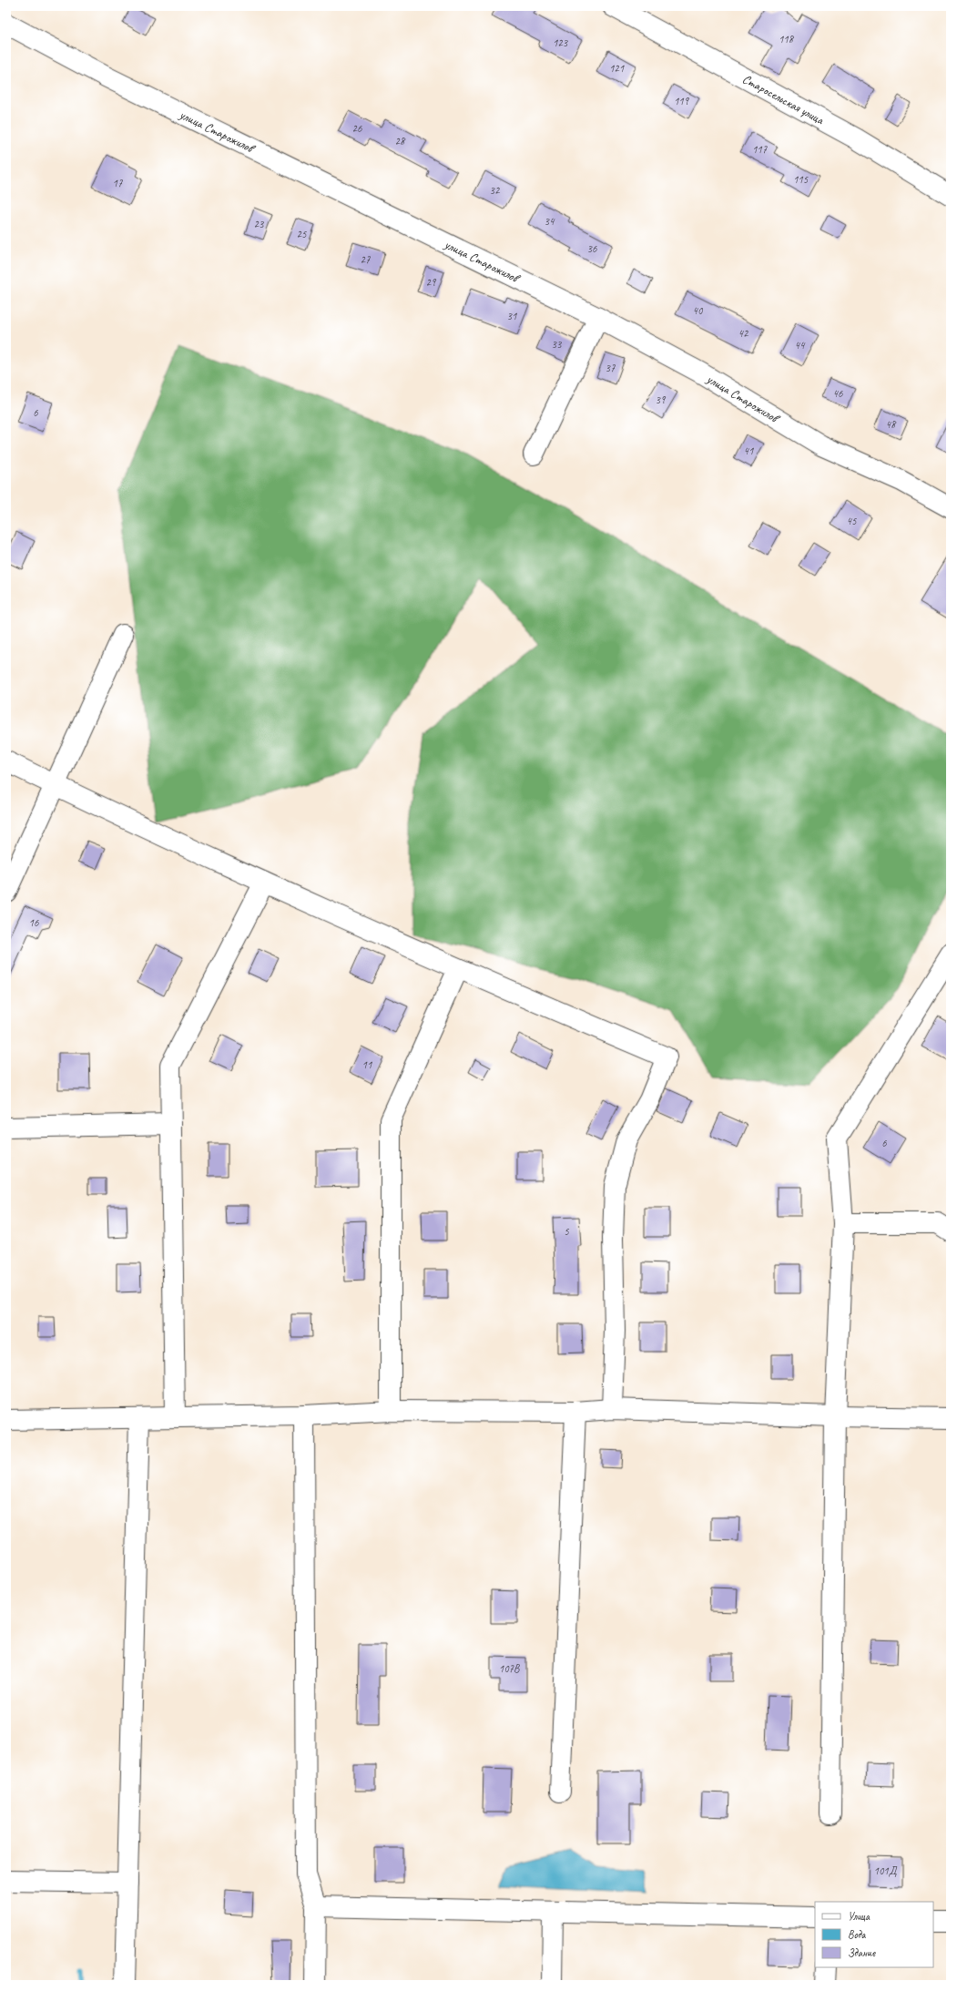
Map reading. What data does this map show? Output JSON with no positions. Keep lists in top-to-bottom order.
{
  "streets": {
    "street": ["Старосельская улица", "улица Старожилов"]
  },
  "house_numbers": [
    "118",
    "123",
    "121",
    "119",
    "26",
    "28",
    "117",
    "115",
    "17",
    "32",
    "34",
    "23",
    "25",
    "36",
    "27",
    "29",
    "40",
    "31",
    "42",
    "33",
    "44",
    "37",
    "46",
    "39",
    "6",
    "48",
    "41",
    "45",
    "16",
    "11",
    "6",
    "5",
    "107В",
    "101Д"
  ],
  "legend": ["Улица", "Вода", "Здание"]
}
